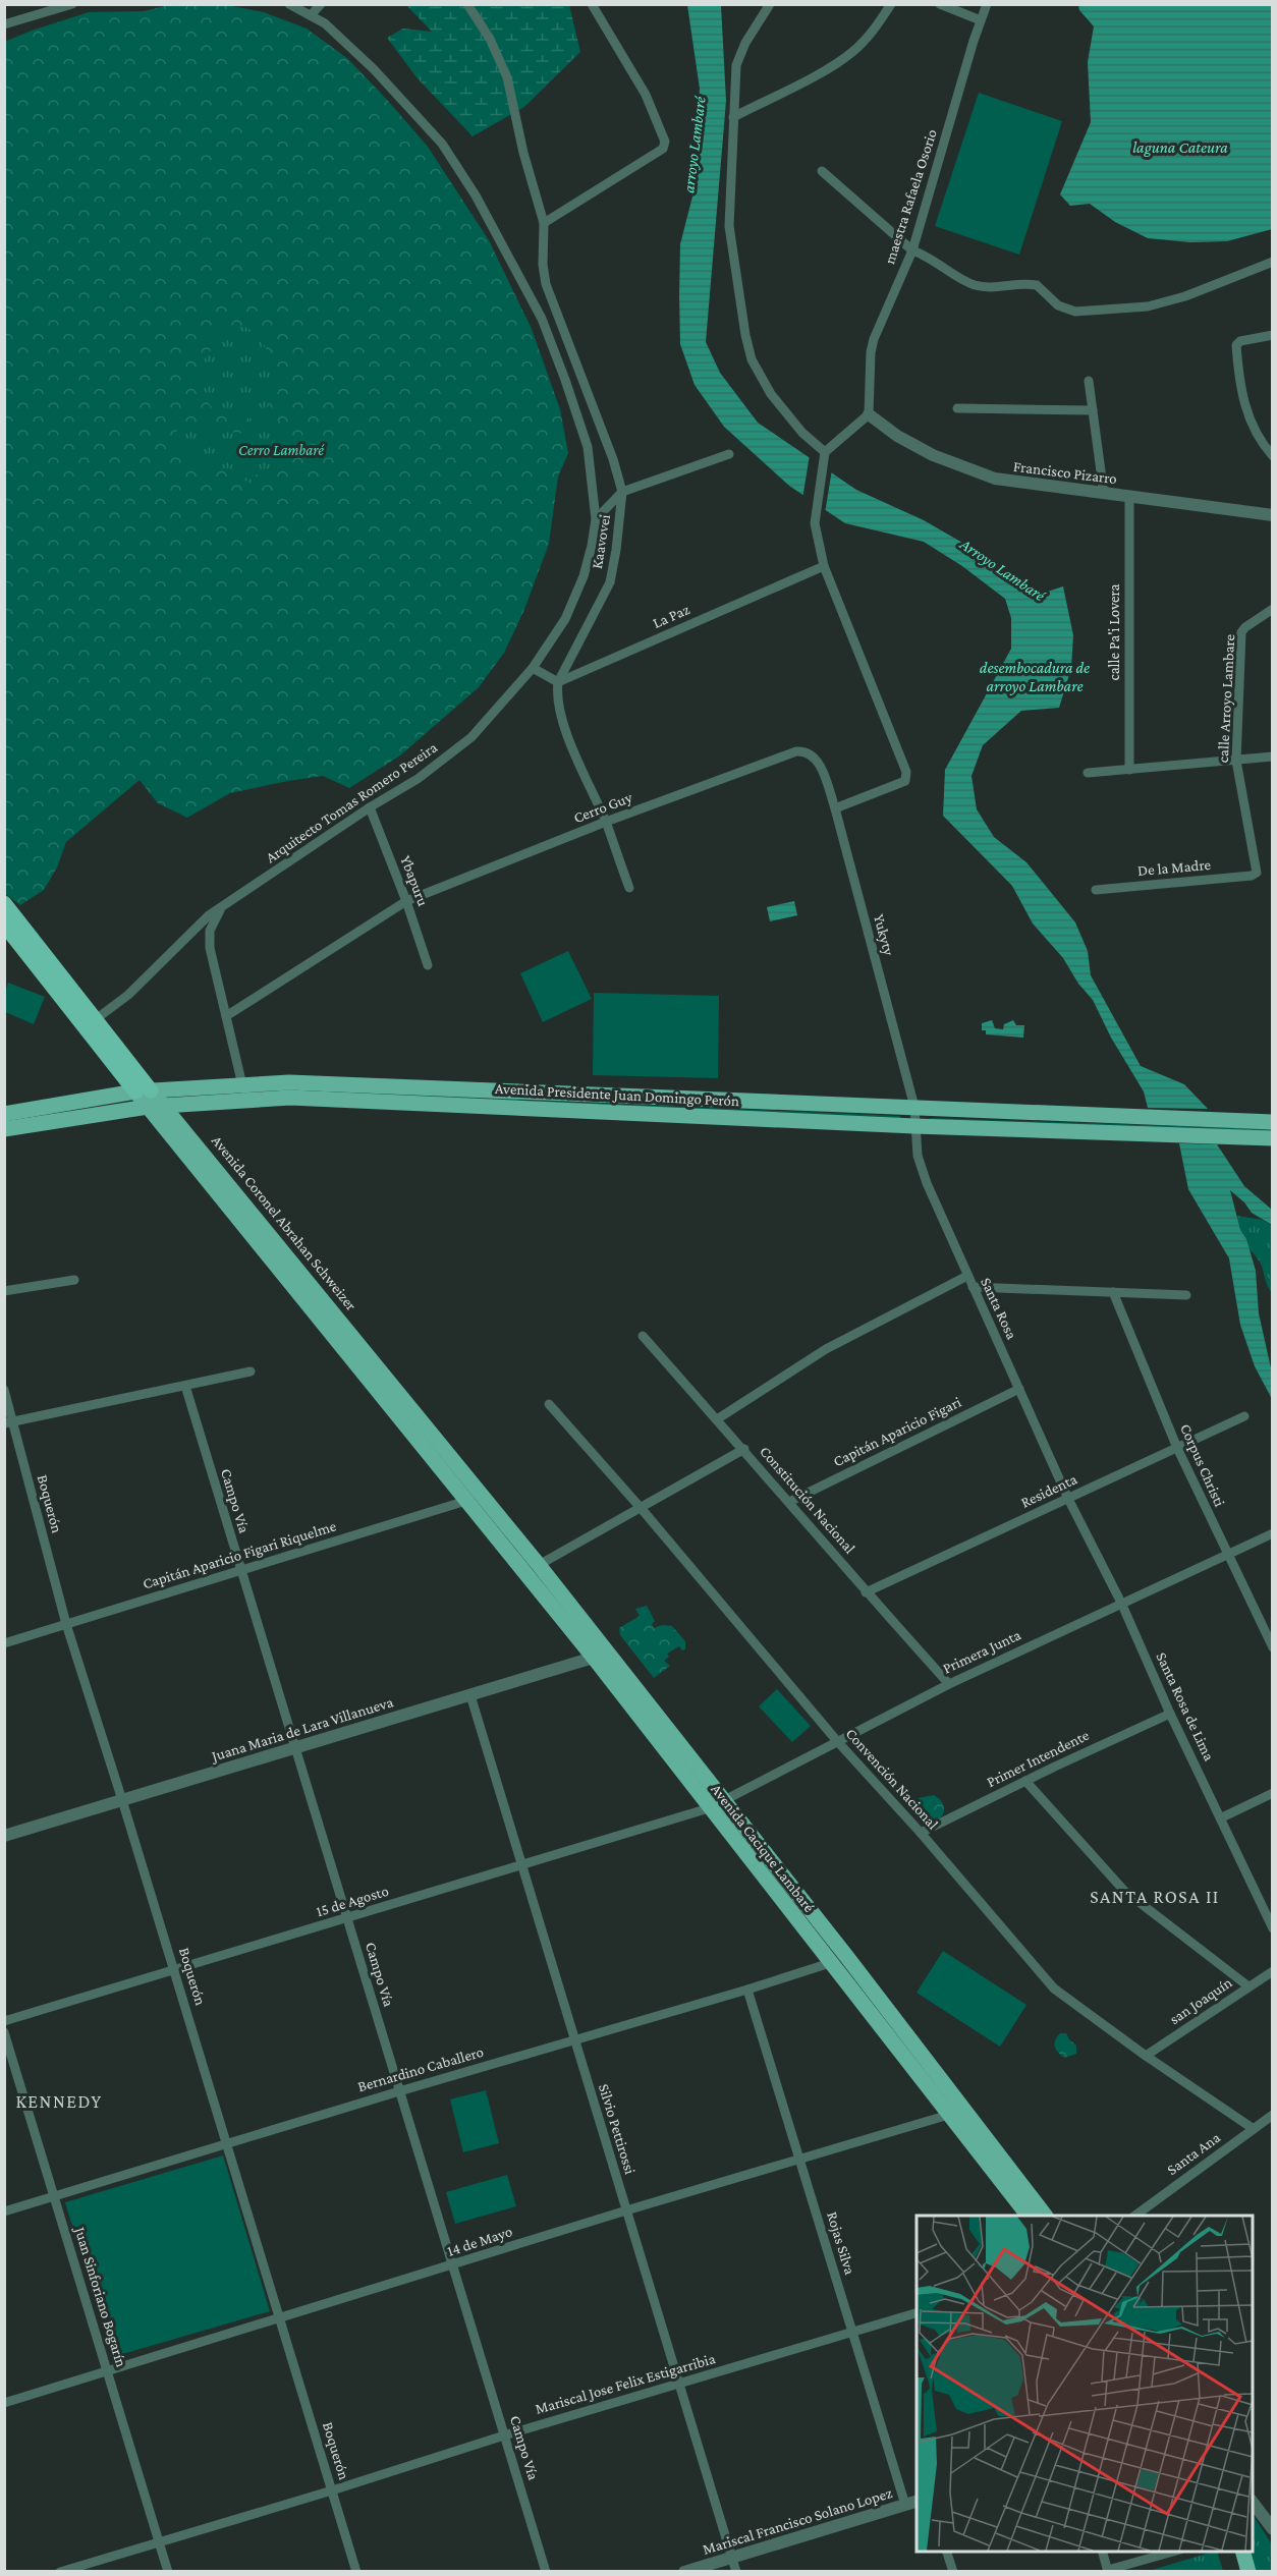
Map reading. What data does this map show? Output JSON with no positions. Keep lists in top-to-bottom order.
{
  "streets": {
    "highway": ["Avenida Coronel Abrahan Schweizer"],
    "main road": ["Avenida Presidente Juan Domingo Perón", "Avenida Cacique Lambaré"],
    "street": [
      "maestra Rafaela Osorio",
      "Francisco Pizarro",
      "Kaavovei",
      "La Paz",
      "calle Pa'i Lovera",
      "calle Arroyo Lambare",
      "Arquitecto Tomas Romero Pereira",
      "Cerro Guy",
      "De la Madre",
      "Ybapuru",
      "Yukyty",
      "Santa Rosa",
      "Capitán Aparicio Figari",
      "Corpus Christi",
      "Residenta",
      "Constitución Nacional",
      "Campo Vía",
      "Boquerón",
      "Capitán Aparicio Figari Riquelme",
      "Primera Junta",
      "Santa Rosa de Lima",
      "Juana Maria de Lara Villanueva",
      "Primer Intendente",
      "Convención Nacional",
      "15 de Agosto",
      "san Joaquín",
      "Bernardino Caballero",
      "Silvio Pettirossi",
      "Santa Ana",
      "14 de Mayo",
      "Rojas Silva",
      "Juan Sinforiano Bogarín",
      "Mariscal Jose Felix Estigarribia",
      "Mariscal Francisco Solano Lopez"
    ]
  },
  "crossings": [
    ["maestra Rafaela Osorio", "Francisco Pizarro"],
    ["Francisco Pizarro", "calle Pa'i Lovera"],
    ["Kaavovei", "La Paz"],
    ["calle Arroyo Lambare", "De la Madre"],
    ["Arquitecto Tomas Romero Pereira", "Ybapuru"],
    ["Arquitecto Tomas Romero Pereira", "Avenida Coronel Abrahan Schweizer"],
    ["Cerro Guy", "Ybapuru"],
    ["Cerro Guy", "Yukyty"],
    ["Yukyty", "Avenida Presidente Juan Domingo Perón"],
    ["Yukyty", "Santa Rosa"],
    ["Avenida Presidente Juan Domingo Perón", "Avenida Coronel Abrahan Schweizer"],
    ["Avenida Presidente Juan Domingo Perón", "Santa Rosa"],
    ["Avenida Coronel Abrahan Schweizer", "Capitán Aparicio Figari Riquelme"],
    ["Avenida Coronel Abrahan Schweizer", "Avenida Cacique Lambaré"],
    ["Santa Rosa", "Capitán Aparicio Figari"],
    ["Santa Rosa", "Residenta"],
    ["Santa Rosa", "Santa Rosa de Lima"],
    ["Capitán Aparicio Figari", "Constitución Nacional"],
    ["Corpus Christi", "Residenta"],
    ["Corpus Christi", "Primera Junta"],
    ["Residenta", "Constitución Nacional"],
    ["Residenta", "Santa Rosa de Lima"],
    ["Constitución Nacional", "Primera Junta"],
    ["Campo Vía", "Capitán Aparicio Figari Riquelme"],
    ["Campo Vía", "Juana Maria de Lara Villanueva"],
    ["Campo Vía", "15 de Agosto"],
    ["Campo Vía", "Bernardino Caballero"],
    ["Campo Vía", "14 de Mayo"],
    ["Campo Vía", "Mariscal Jose Felix Estigarribia"],
    ["Boquerón", "Capitán Aparicio Figari Riquelme"],
    ["Boquerón", "Juana Maria de Lara Villanueva"],
    ["Boquerón", "15 de Agosto"],
    ["Boquerón", "Bernardino Caballero"],
    ["Boquerón", "14 de Mayo"],
    ["Boquerón", "Mariscal Jose Felix Estigarribia"],
    ["Capitán Aparicio Figari Riquelme", "Avenida Cacique Lambaré"],
    ["Primera Junta", "Santa Rosa de Lima"],
    ["Primera Junta", "Convención Nacional"],
    ["Primera Junta", "Avenida Cacique Lambaré"],
    ["Primera Junta", "15 de Agosto"],
    ["Santa Rosa de Lima", "Primer Intendente"],
    ["Juana Maria de Lara Villanueva", "Avenida Cacique Lambaré"],
    ["Juana Maria de Lara Villanueva", "Silvio Pettirossi"],
    ["Primer Intendente", "Convención Nacional"],
    ["Convención Nacional", "san Joaquín"],
    ["Convención Nacional", "Santa Ana"],
    ["Avenida Cacique Lambaré", "15 de Agosto"],
    ["Avenida Cacique Lambaré", "Bernardino Caballero"],
    ["Avenida Cacique Lambaré", "14 de Mayo"],
    ["15 de Agosto", "Silvio Pettirossi"],
    ["Bernardino Caballero", "Silvio Pettirossi"],
    ["Bernardino Caballero", "Rojas Silva"],
    ["Bernardino Caballero", "Juan Sinforiano Bogarín"],
    ["Silvio Pettirossi", "14 de Mayo"],
    ["Silvio Pettirossi", "Mariscal Jose Felix Estigarribia"],
    ["Silvio Pettirossi", "Mariscal Francisco Solano Lopez"],
    ["14 de Mayo", "Rojas Silva"],
    ["14 de Mayo", "Juan Sinforiano Bogarín"],
    ["Rojas Silva", "Mariscal Jose Felix Estigarribia"],
    ["Rojas Silva", "Mariscal Francisco Solano Lopez"],
    ["Juan Sinforiano Bogarín", "Mariscal Jose Felix Estigarribia"]
  ],
  "districts": ["SANTA ROSA II", "KENNEDY"],
  "water": [
    "arroyo Lambaré",
    "laguna Cateura",
    "Arroyo Lambaré",
    "desembocadura de arroyo Lambare"
  ],
  "parks": ["Cerro Lambaré"]
}
